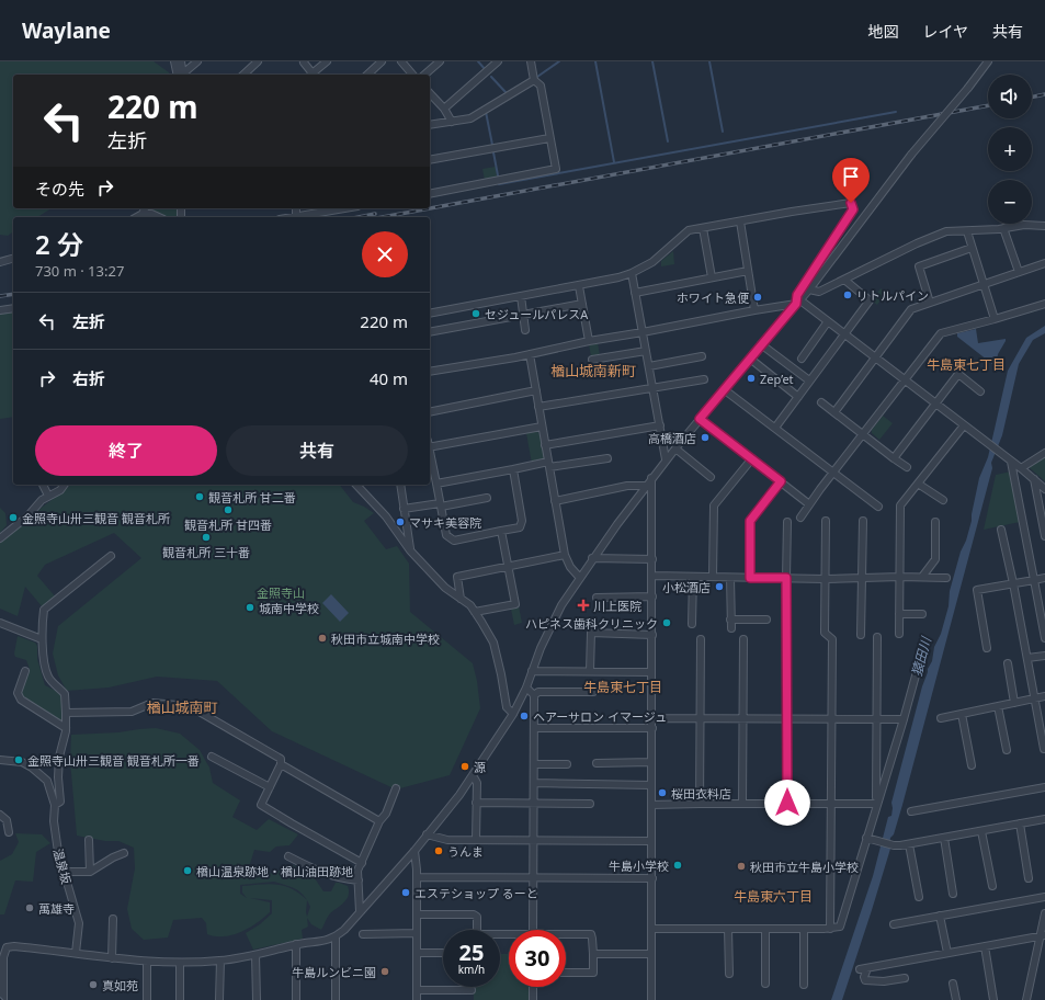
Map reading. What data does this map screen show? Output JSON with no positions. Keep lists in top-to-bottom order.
{
  "streets": {
    "street": ["温泉坂"]
  },
  "districts": [
    "牛島東七丁目",
    "楢山城南新町",
    "牛島東七丁目",
    "楢山城南町",
    "牛島東六丁目"
  ],
  "water": ["猿田川"],
  "parks": ["金照寺山"],
  "places": {
    "other": [
      "リトルパイン",
      "ホワイト急便",
      "セジュールパレスA",
      "Zep’et",
      "高橋酒店",
      "観音札所 甘二番",
      "観音札所 甘四番",
      "金照寺山卅三観音 観音札所",
      "マサキ美容院",
      "観音札所 三十番",
      "小松酒店",
      "城南中学校",
      "ハピネス歯科クリニック",
      "秋田市立城南中学校",
      "ヘアーサロン イマージュ",
      "金照寺山卅三観音 観音札所一番",
      "源",
      "桜田衣料店",
      "うんま",
      "牛島小学校",
      "秋田市立牛島小学校",
      "楢山温泉跡地・楢山油田跡地",
      "エステショップ るーと",
      "萬雄寺",
      "牛島ルンビニ園",
      "真如苑"
    ],
    "health": ["川上医院"]
  },
  "page": {
    "header": "Waylane",
    "nav": ["地図", "レイヤ", "共有"],
    "map_buttons": ["+", "−"],
    "turn": ["220 m", "左折"],
    "then": "その先",
    "heading": ["2 分", "730 m · 13:27"],
    "list": [
      {
        "name": "左折",
        "value": "220 m"
      },
      {
        "name": "右折",
        "value": "40 m"
      }
    ],
    "buttons": ["終了", "共有"],
    "speed": "25 km/h",
    "limit": "30"
  }
}
